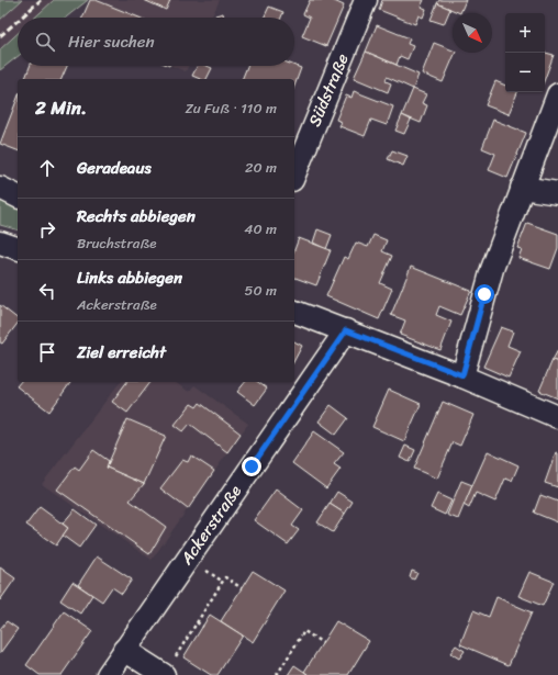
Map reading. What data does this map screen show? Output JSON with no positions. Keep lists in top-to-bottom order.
{
  "streets": {
    "street": ["Südstraße", "Ackerstraße"]
  },
  "north": "bottom right",
  "page": {
    "map_buttons": ["+", "−"],
    "search": "Hier suchen",
    "heading": ["2 Min.", "Zu Fuß · 110 m"],
    "list": [
      ["Geradeaus", "20 m"],
      ["Rechts abbiegen", "Bruchstraße", "40 m"],
      ["Links abbiegen", "Ackerstraße", "50 m"],
      "Ziel erreicht"
    ]
  }
}
